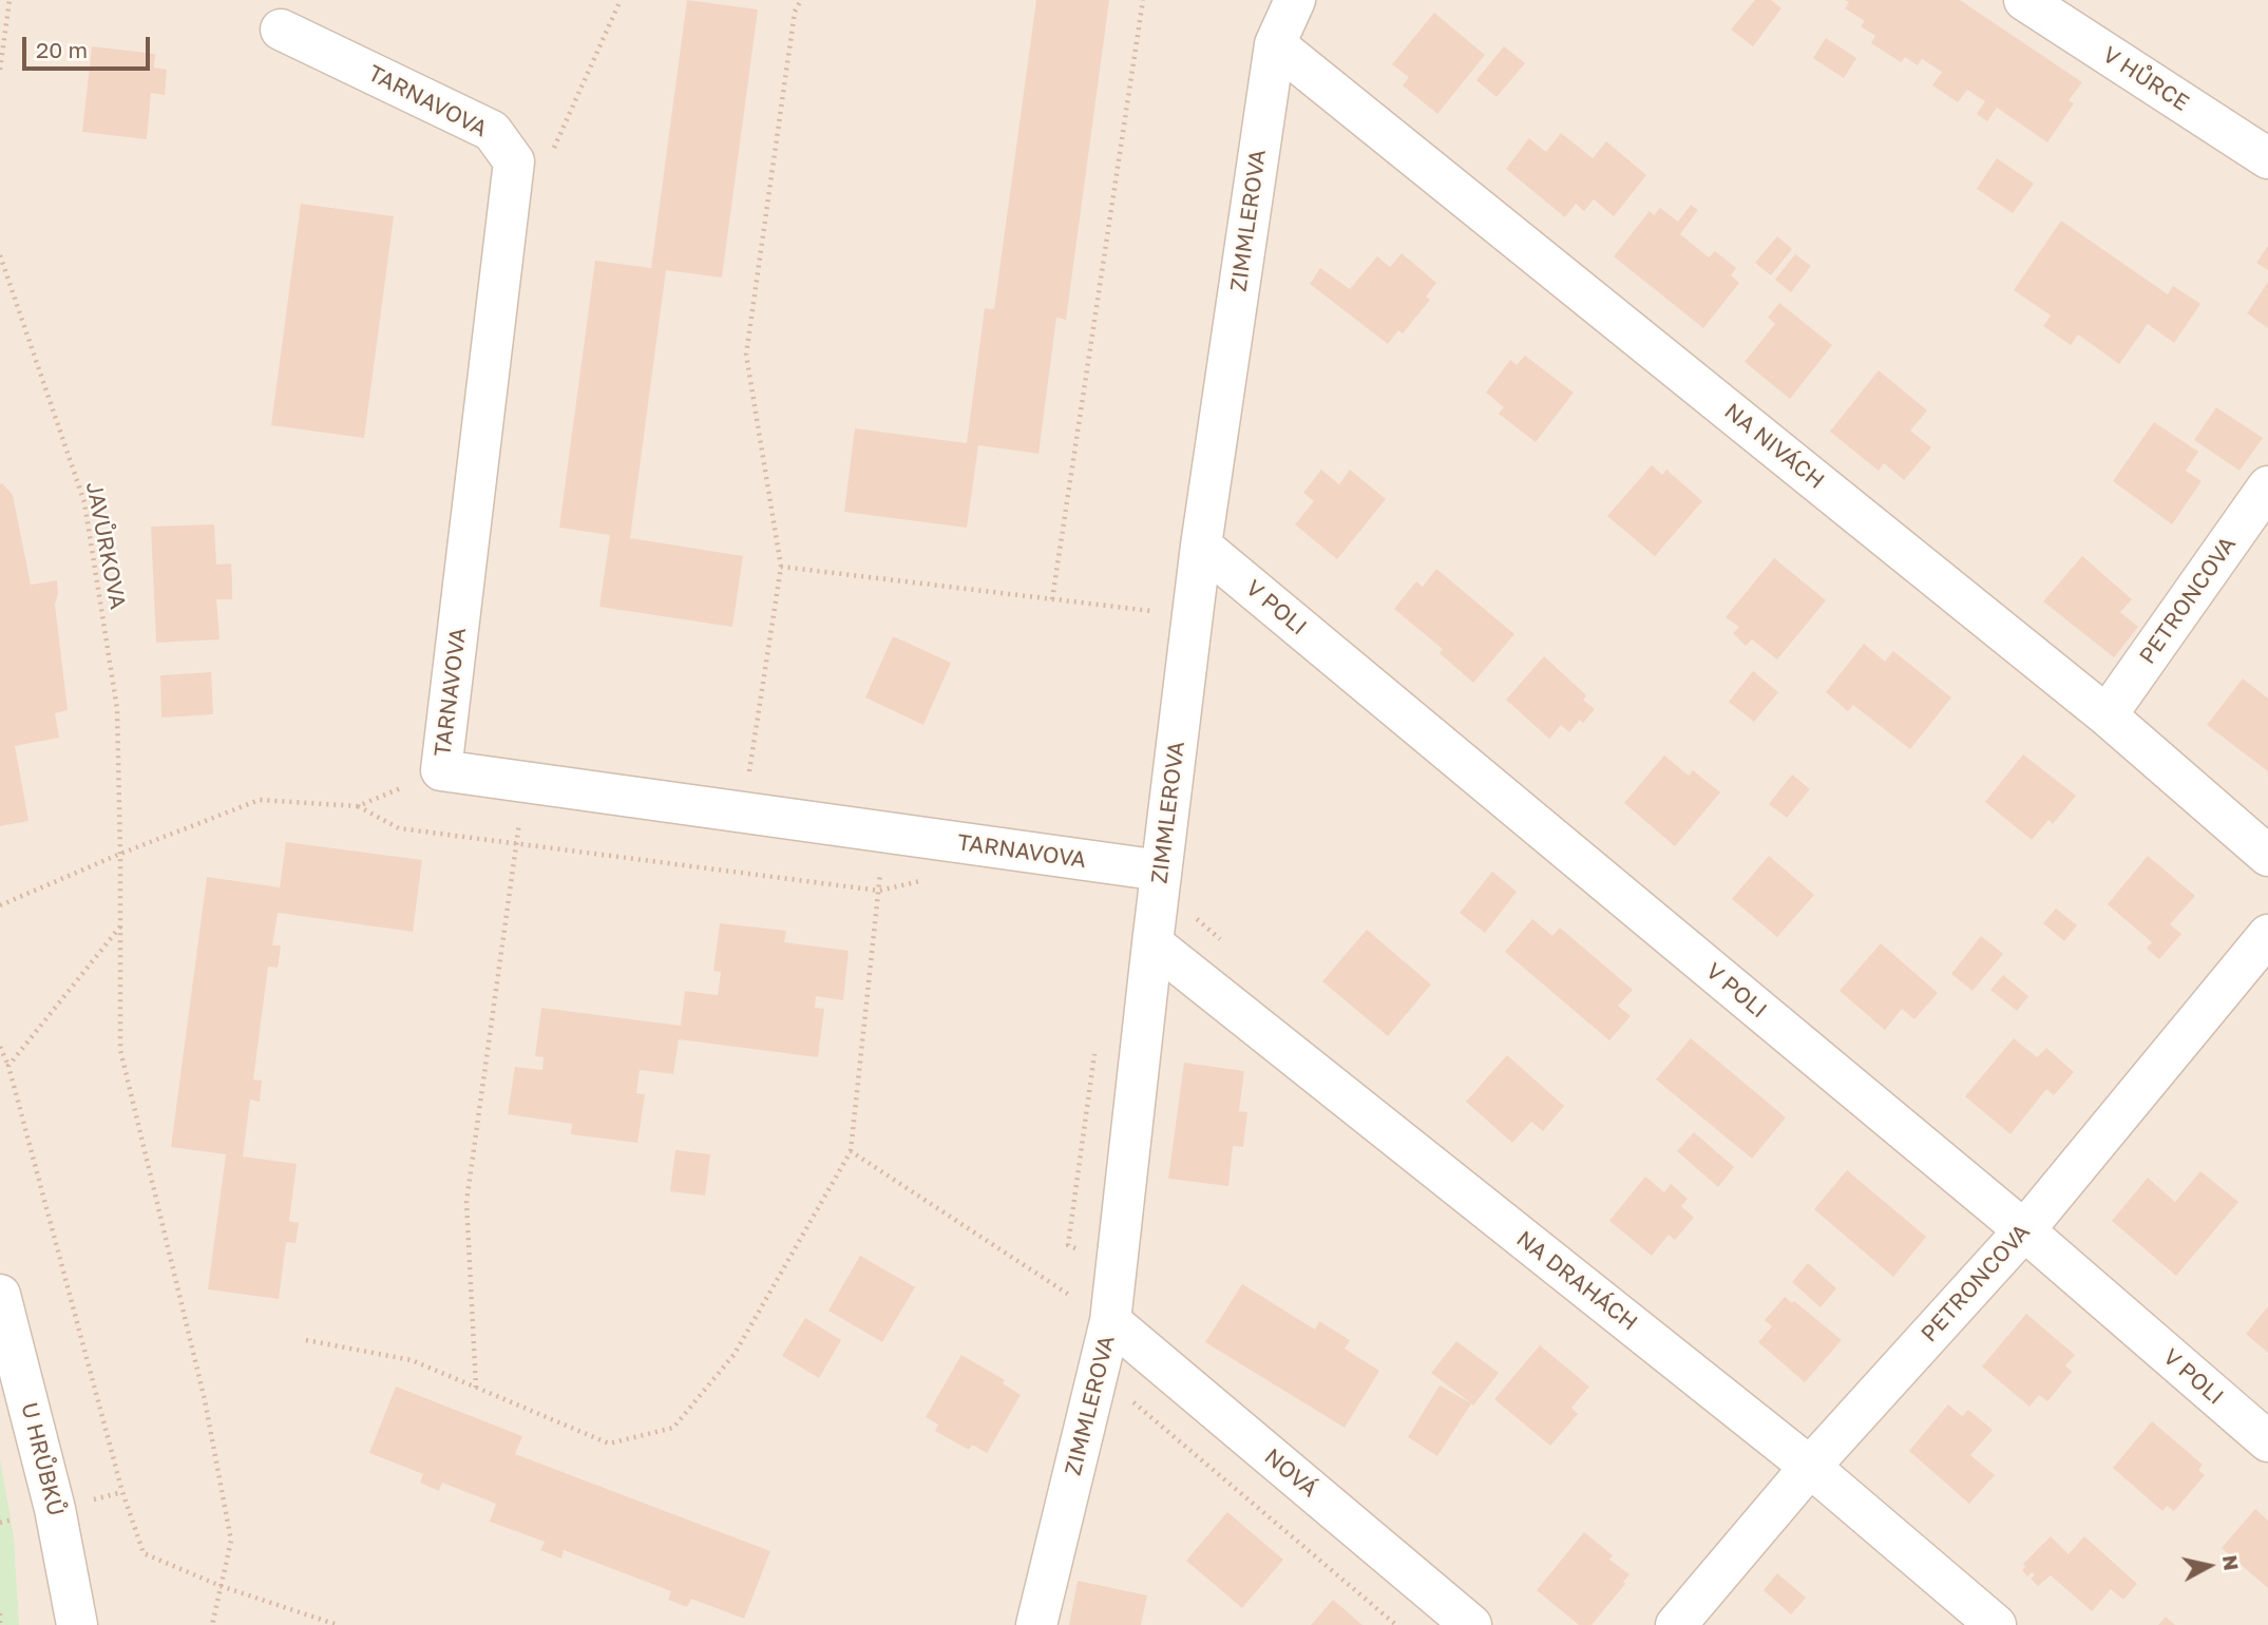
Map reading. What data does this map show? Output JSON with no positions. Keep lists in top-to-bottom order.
{
  "streets": {
    "street": [
      "V HŮRCE",
      "TARNAVOVA",
      "ZIMMLEROVA",
      "NA NIVÁCH",
      "PETRONCOVA",
      "V POLI",
      "NA DRAHÁCH",
      "U HRŮBKŮ",
      "NOVÁ"
    ],
    "path": ["JAVŮRKOVA"]
  },
  "crossings": [
    ["TARNAVOVA", "ZIMMLEROVA"],
    ["ZIMMLEROVA", "NA NIVÁCH"],
    ["ZIMMLEROVA", "V POLI"],
    ["ZIMMLEROVA", "NA DRAHÁCH"],
    ["ZIMMLEROVA", "NOVÁ"],
    ["NA NIVÁCH", "PETRONCOVA"],
    ["PETRONCOVA", "V POLI"],
    ["PETRONCOVA", "NA DRAHÁCH"]
  ],
  "scale_bar": "20 m",
  "north": "right"
}
